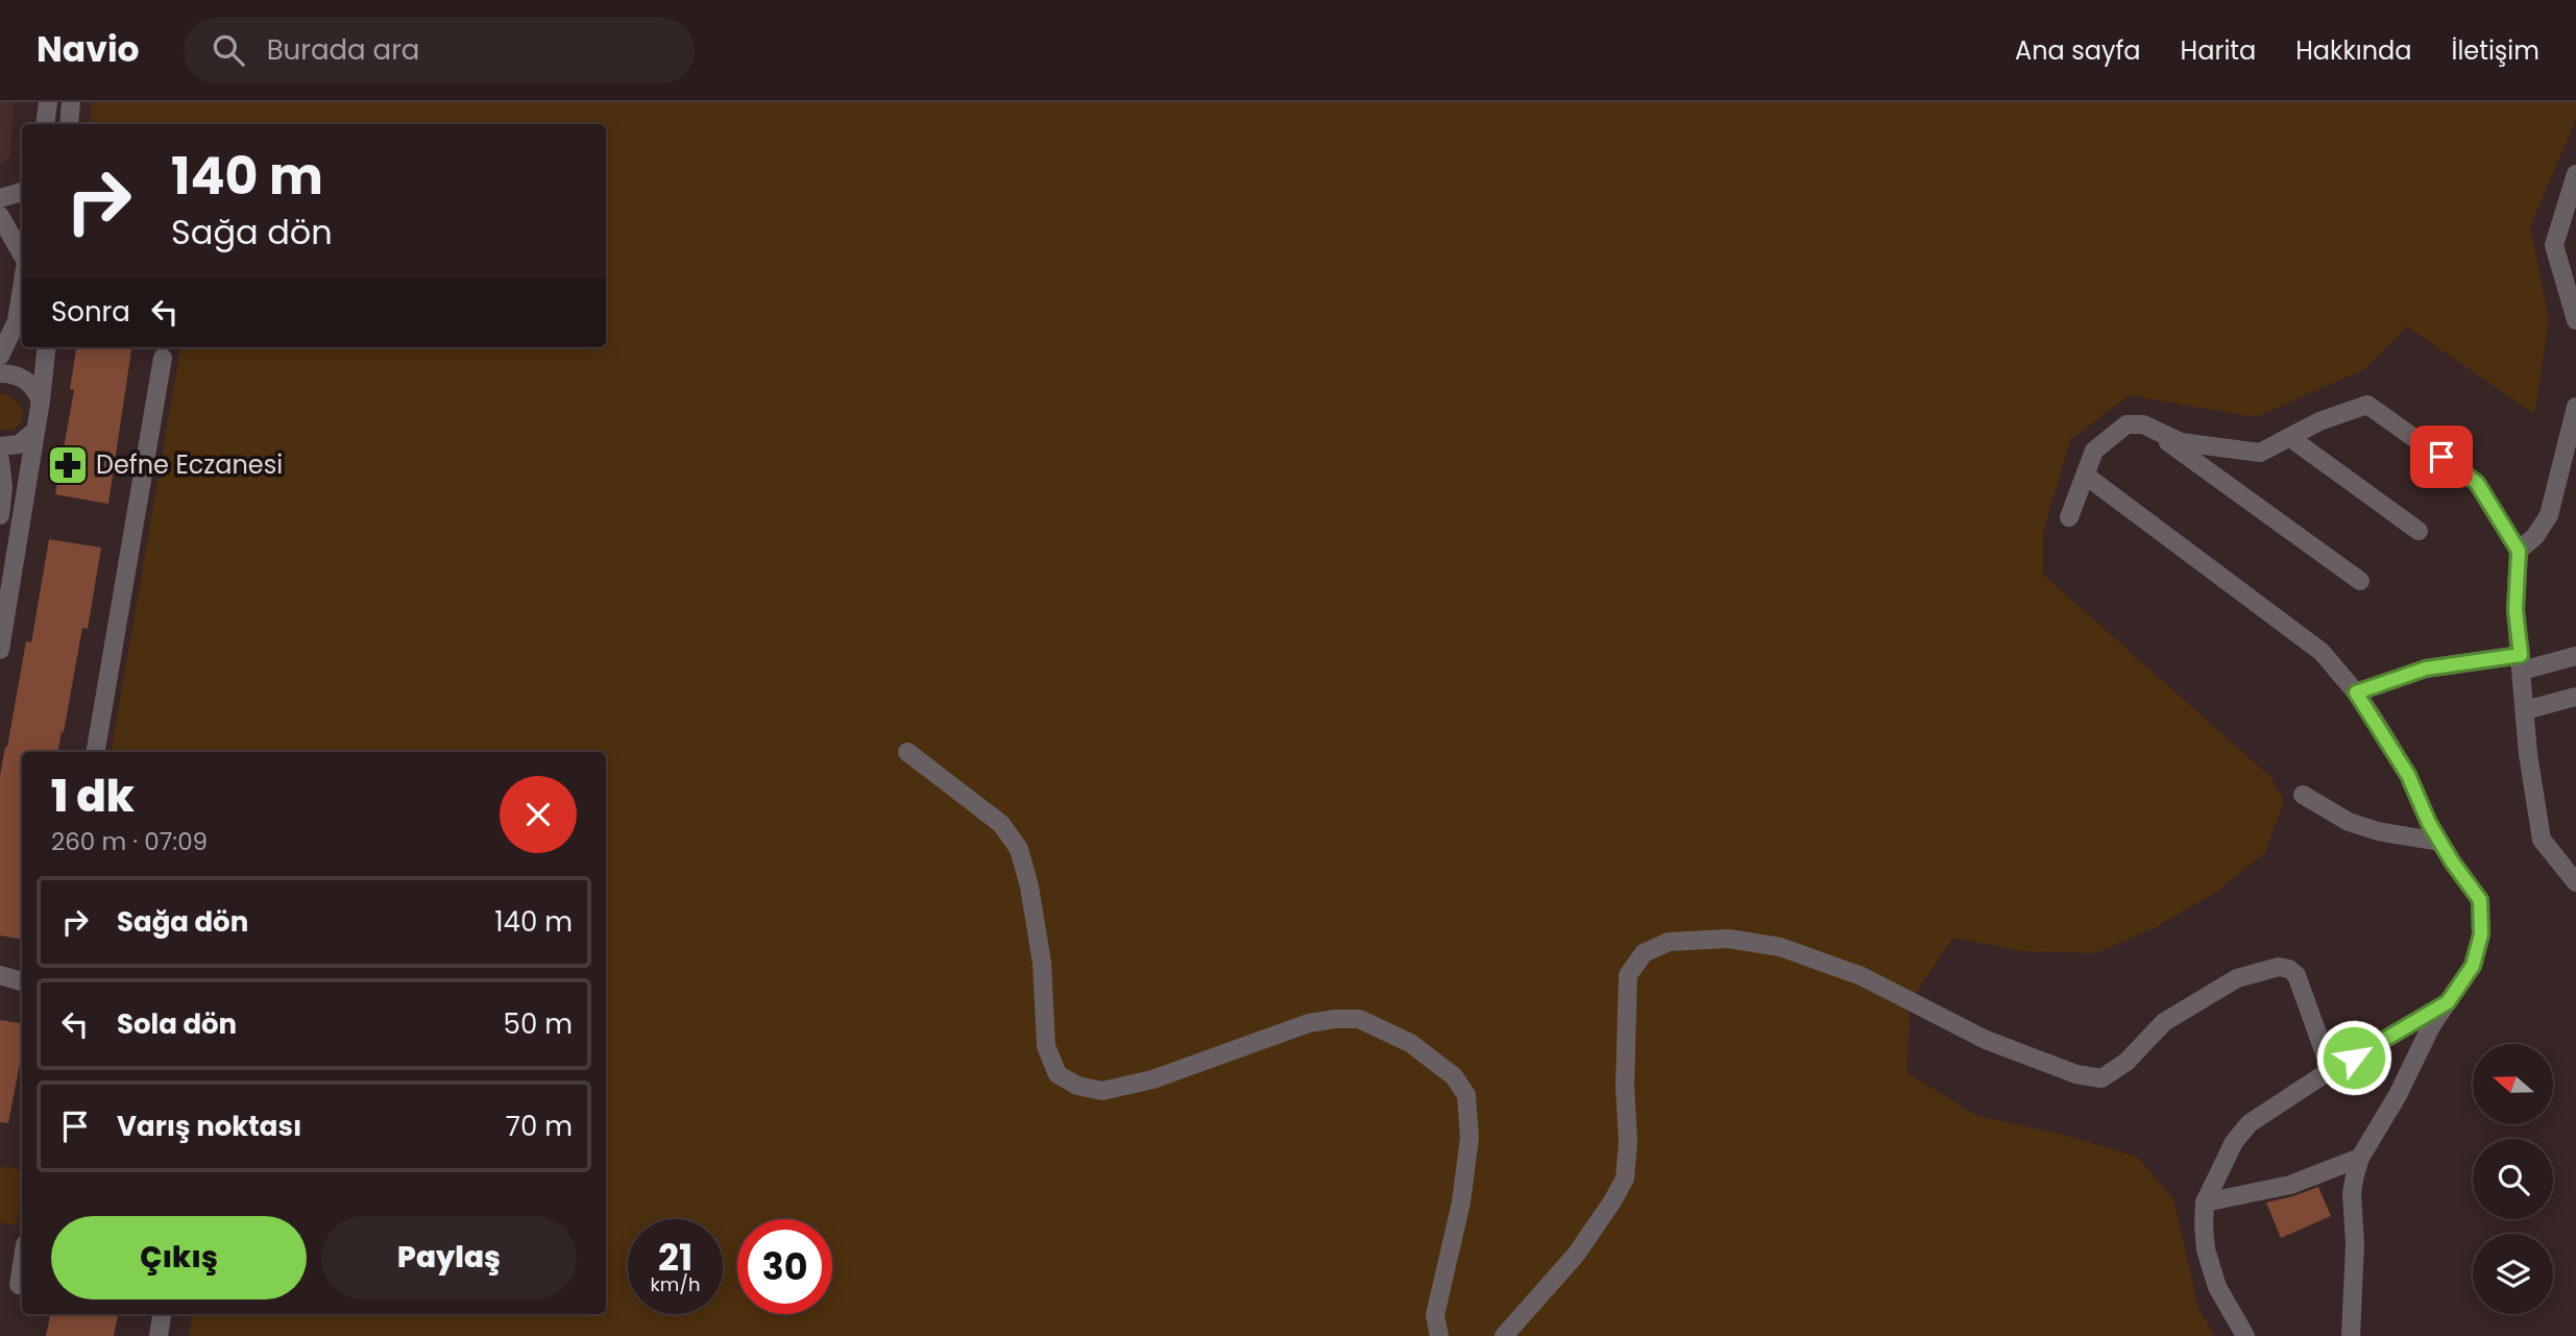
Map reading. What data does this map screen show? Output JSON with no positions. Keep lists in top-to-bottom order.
{
  "places": {
    "pharmacy": ["Defne Eczanesi"]
  },
  "north": "left",
  "page": {
    "header": "Navio",
    "search": "Burada ara",
    "nav": [
      "Ana sayfa",
      "Harita",
      "Hakkında",
      "İletişim"
    ],
    "turn": ["140 m", "Sağa dön"],
    "then": "Sonra",
    "heading": ["1 dk", "260 m · 07:09"],
    "list": [
      {
        "name": "Sağa dön",
        "value": "140 m"
      },
      {
        "name": "Sola dön",
        "value": "50 m"
      },
      {
        "name": "Varış noktası",
        "value": "70 m"
      }
    ],
    "buttons": ["Çıkış", "Paylaş"],
    "speed": "21 km/h",
    "limit": "30"
  }
}
